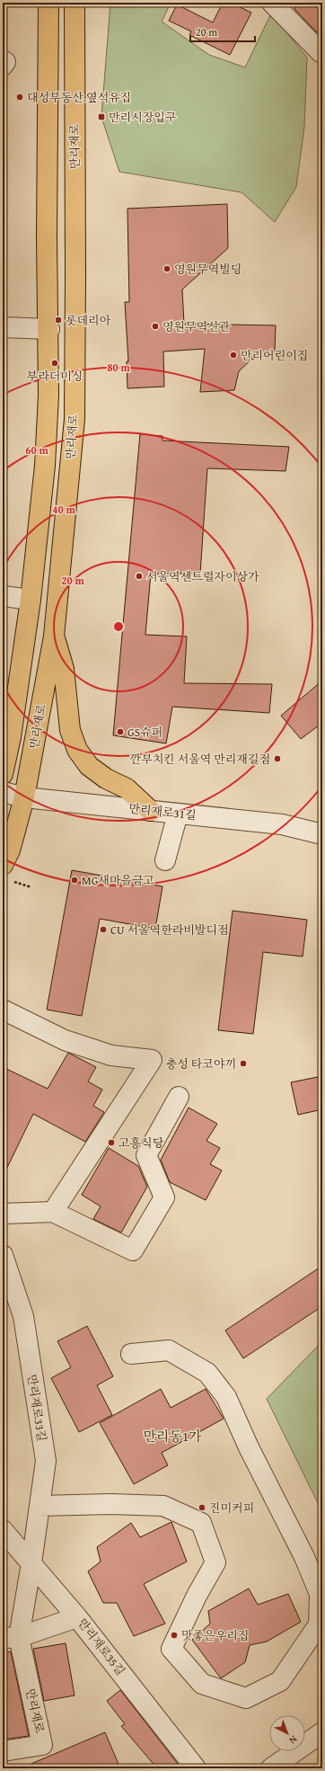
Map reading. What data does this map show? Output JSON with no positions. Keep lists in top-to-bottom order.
{
  "streets": {
    "main road": ["만리재로"],
    "street": ["만리재로31길", "만리재로33길", "만리재로35길"]
  },
  "crossings": [
    ["만리재로", "만리재로31길"],
    ["만리재로", "만리재로33길"],
    ["만리재로33길", "만리재로35길"]
  ],
  "districts": ["만리동1가"],
  "places": {
    "other": [
      "대성부동산.옆석유집",
      "영원무역빌딩",
      "롯데리아",
      "영원무역신관",
      "만리어린이집",
      "부라더미싱",
      "서울역센트럴자이상가",
      "GS슈퍼",
      "깐부치킨 서울역 만리재길점",
      "MG새마을금고",
      "CU 서울역한라비발디점",
      "충성 타코야끼",
      "고흥식당",
      "진미커피",
      "맛좋은우리집"
    ],
    "transit": ["만리시장입구"]
  },
  "scale_bar": "20 m",
  "north": "bottom right",
  "rings": [
    "80 m",
    "60 m",
    "40 m",
    "20 m"
  ]
}
